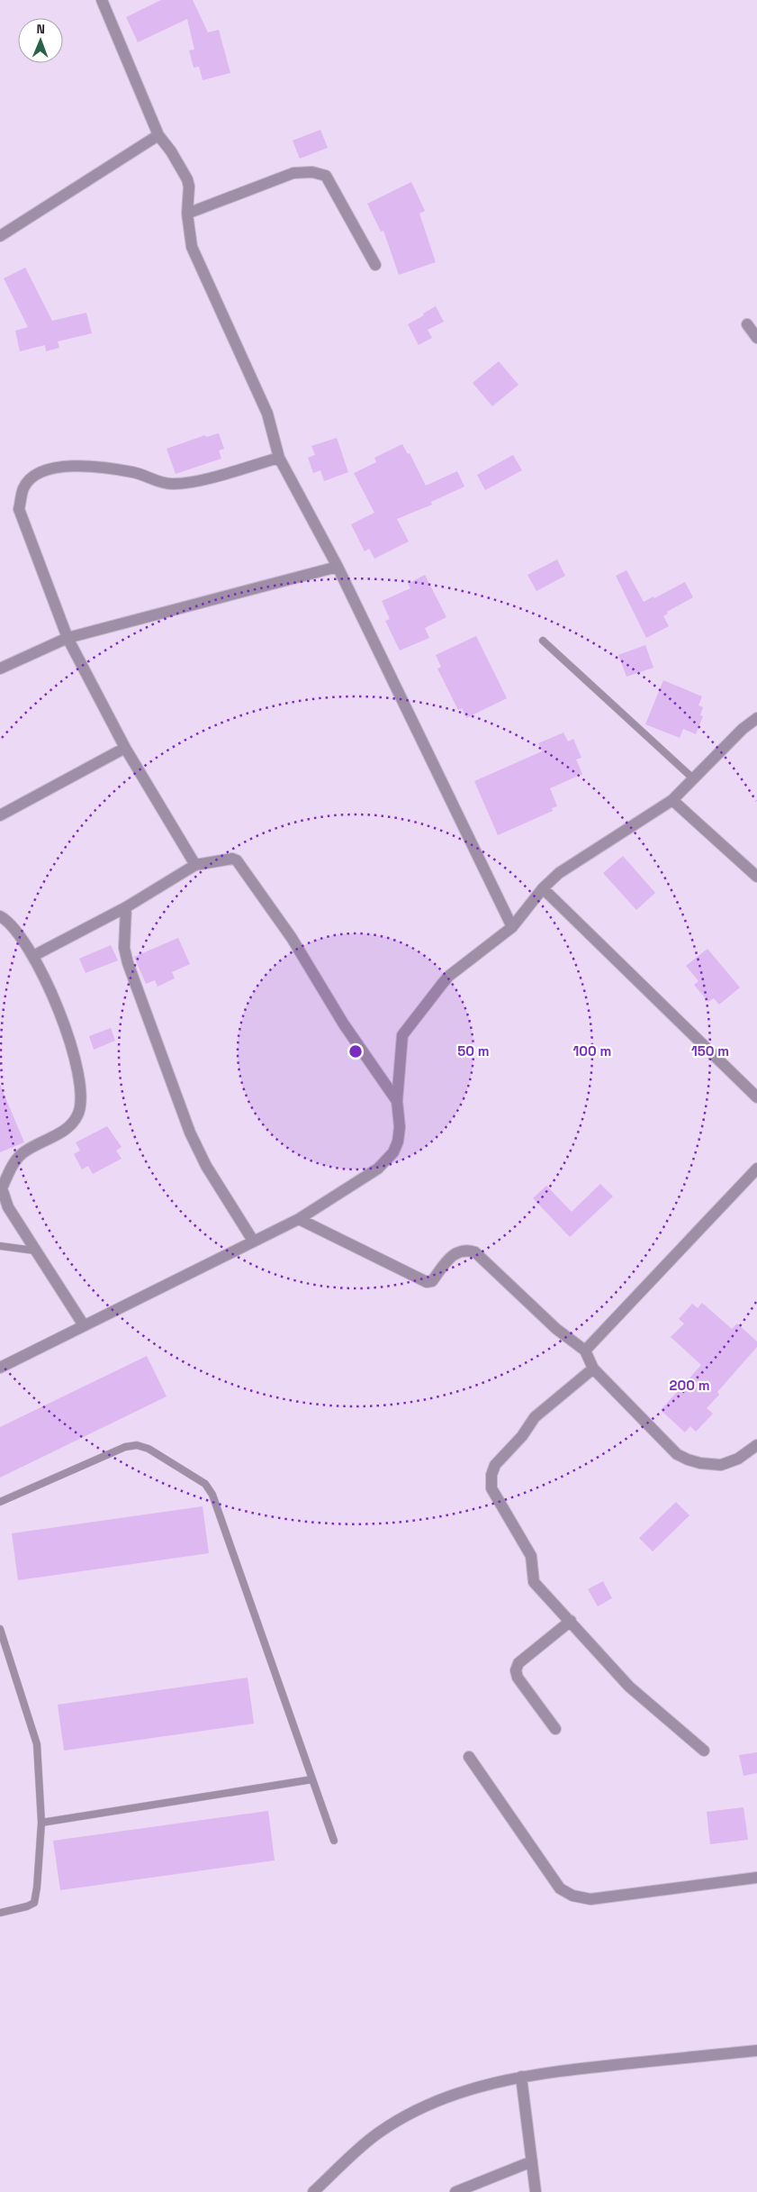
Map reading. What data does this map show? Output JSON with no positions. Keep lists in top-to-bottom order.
{
  "north": "top",
  "rings": [
    "50 m",
    "100 m",
    "150 m",
    "200 m"
  ]
}
